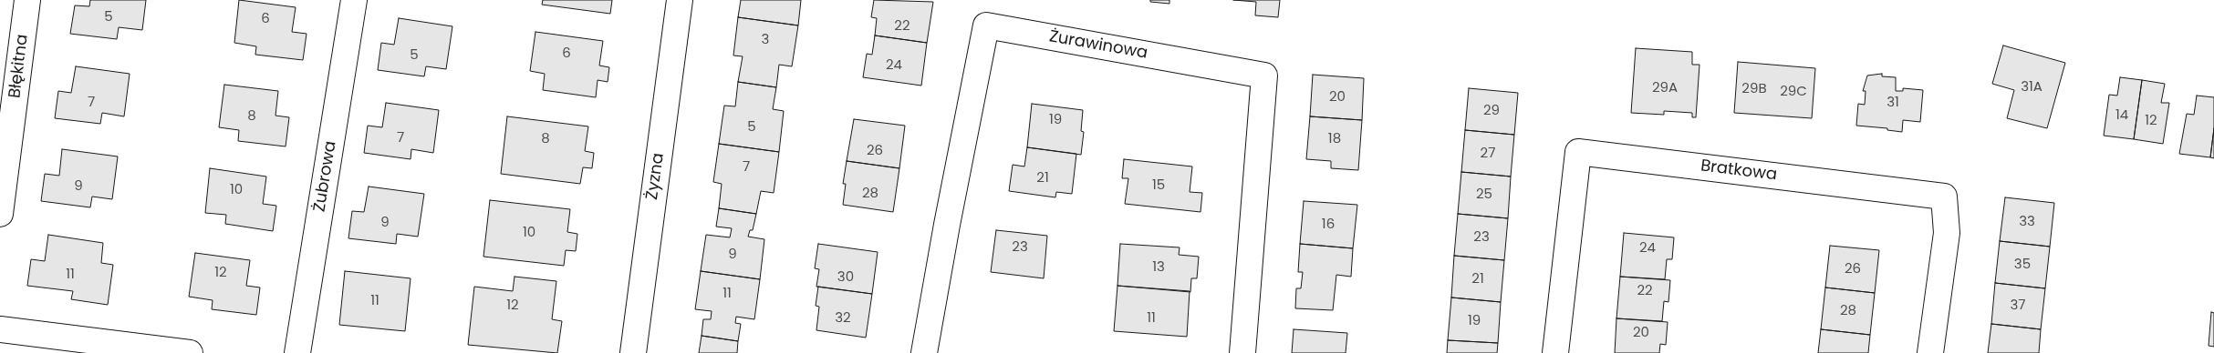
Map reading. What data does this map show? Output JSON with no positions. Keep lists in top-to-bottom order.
{
  "streets": {
    "street": [
      "Żurawinowa",
      "Błękitna",
      "Bratkowa",
      "Żubrowa",
      "Żyzna"
    ]
  },
  "house_numbers": [
    "5",
    "6",
    "22",
    "3",
    "6",
    "5",
    "24",
    "31A",
    "29A",
    "29B",
    "29C",
    "20",
    "7",
    "31",
    "29",
    "14",
    "8",
    "19",
    "12",
    "5",
    "7",
    "8",
    "18",
    "26",
    "27",
    "7",
    "21",
    "15",
    "9",
    "10",
    "28",
    "25",
    "33",
    "9",
    "16",
    "10",
    "23",
    "23",
    "24",
    "9",
    "35",
    "13",
    "26",
    "12",
    "11",
    "30",
    "21",
    "22",
    "11",
    "11",
    "12",
    "37",
    "28",
    "32",
    "11",
    "19",
    "20"
  ]
}
